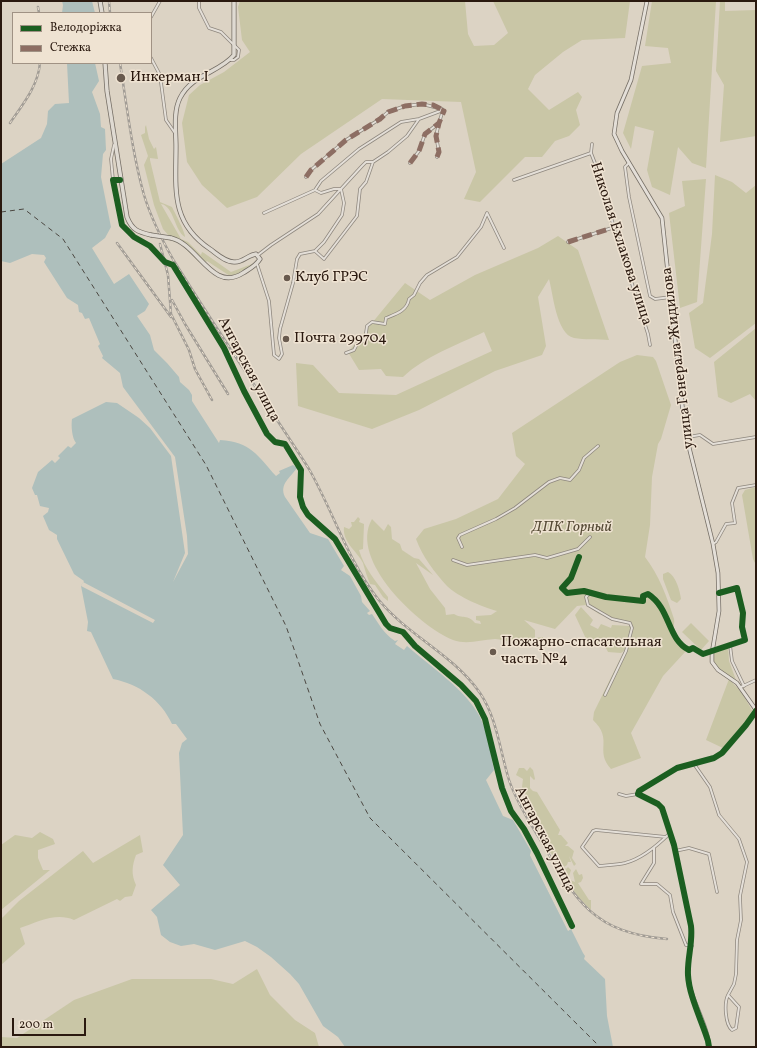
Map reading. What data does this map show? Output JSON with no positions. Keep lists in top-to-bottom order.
{
  "streets": {
    "main road": ["улица Генерала Жидилова"],
    "street": ["Николая Ехлакова улица", "Ангарская улица"]
  },
  "parks": ["ДПК Горный"],
  "places": [
    "Инкерман I",
    "Клуб ГРЭС",
    "Почта 299704",
    "Пожарно-спасательная часть №4"
  ],
  "legend": ["Велодоріжка", "Стежка"],
  "scale_bar": "200 m"
}
